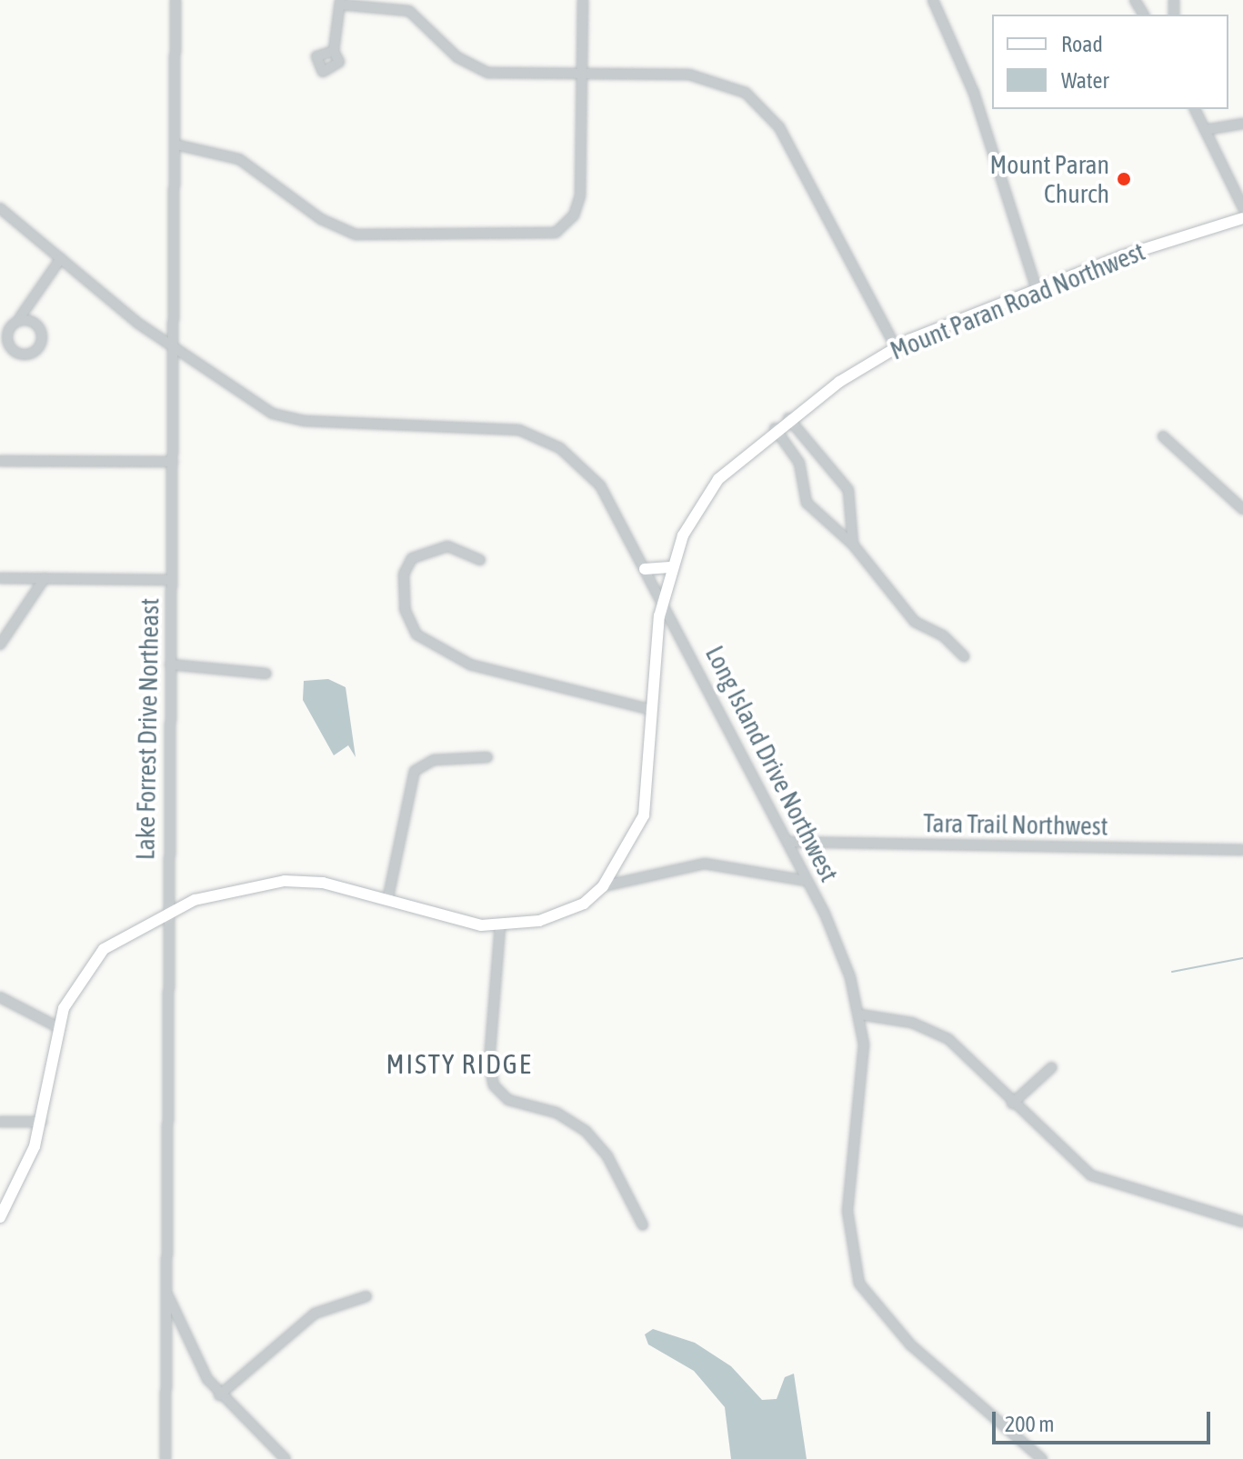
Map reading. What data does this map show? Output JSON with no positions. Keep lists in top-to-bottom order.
{
  "streets": {
    "main road": ["Mount Paran Road Northwest"],
    "street": ["Lake Forrest Drive Northeast", "Long Island Drive Northwest", "Tara Trail Northwest"]
  },
  "crossings": [
    ["Mount Paran Road Northwest", "Lake Forrest Drive Northeast"],
    ["Mount Paran Road Northwest", "Long Island Drive Northwest"],
    ["Lake Forrest Drive Northeast", "Long Island Drive Northwest"],
    ["Long Island Drive Northwest", "Tara Trail Northwest"]
  ],
  "districts": ["MISTY RIDGE"],
  "places": ["Mount Paran Church"],
  "legend": ["Road", "Water"],
  "scale_bar": "200 m"
}
